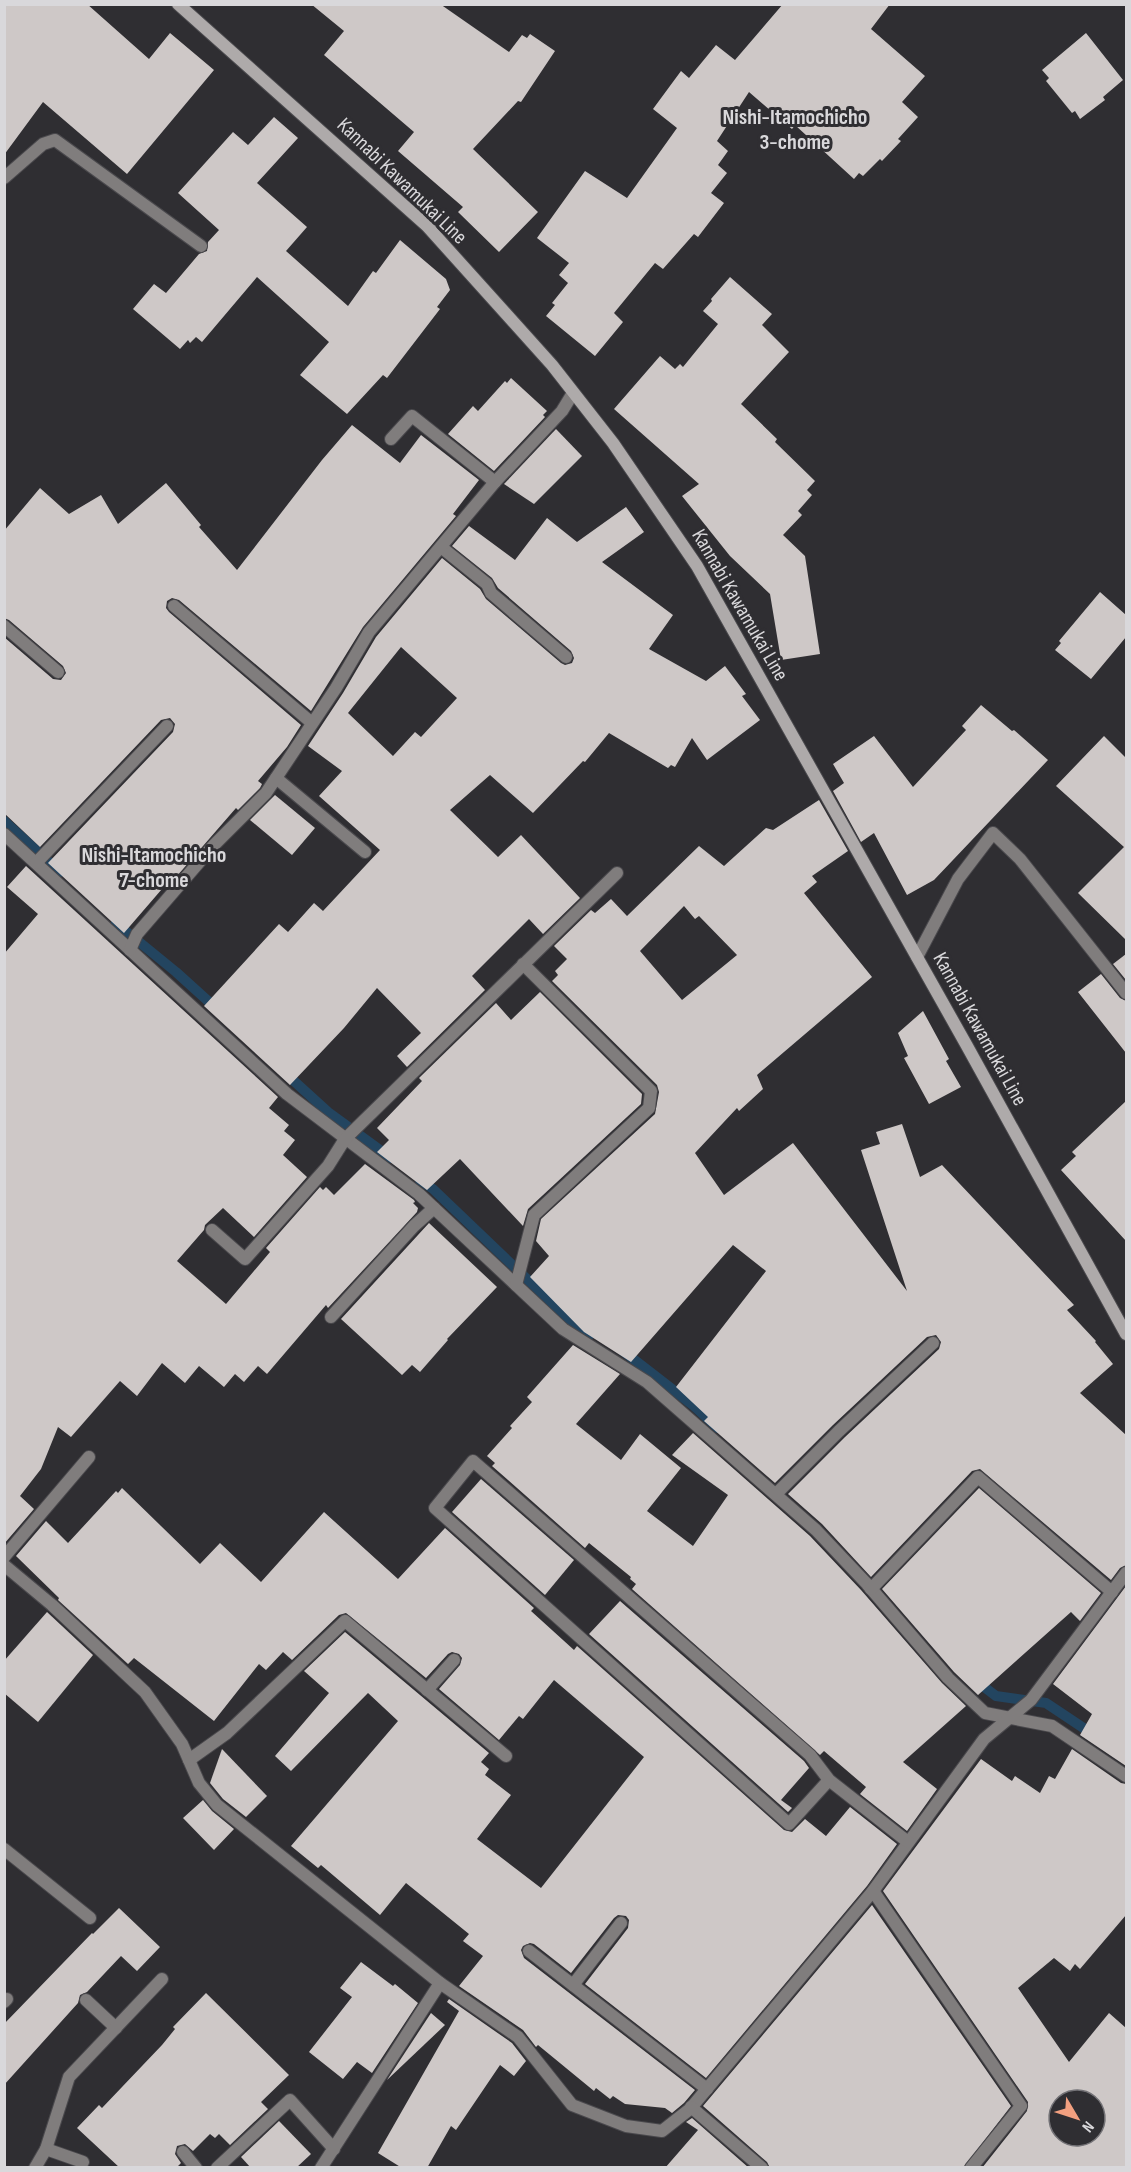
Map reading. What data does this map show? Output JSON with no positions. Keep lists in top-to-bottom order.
{
  "streets": {
    "main road": ["Kannabi Kawamukai Line"]
  },
  "districts": ["Nishi-Itamochicho 3-chome", "Nishi-Itamochicho 7-chome"],
  "north": "bottom right"
}
